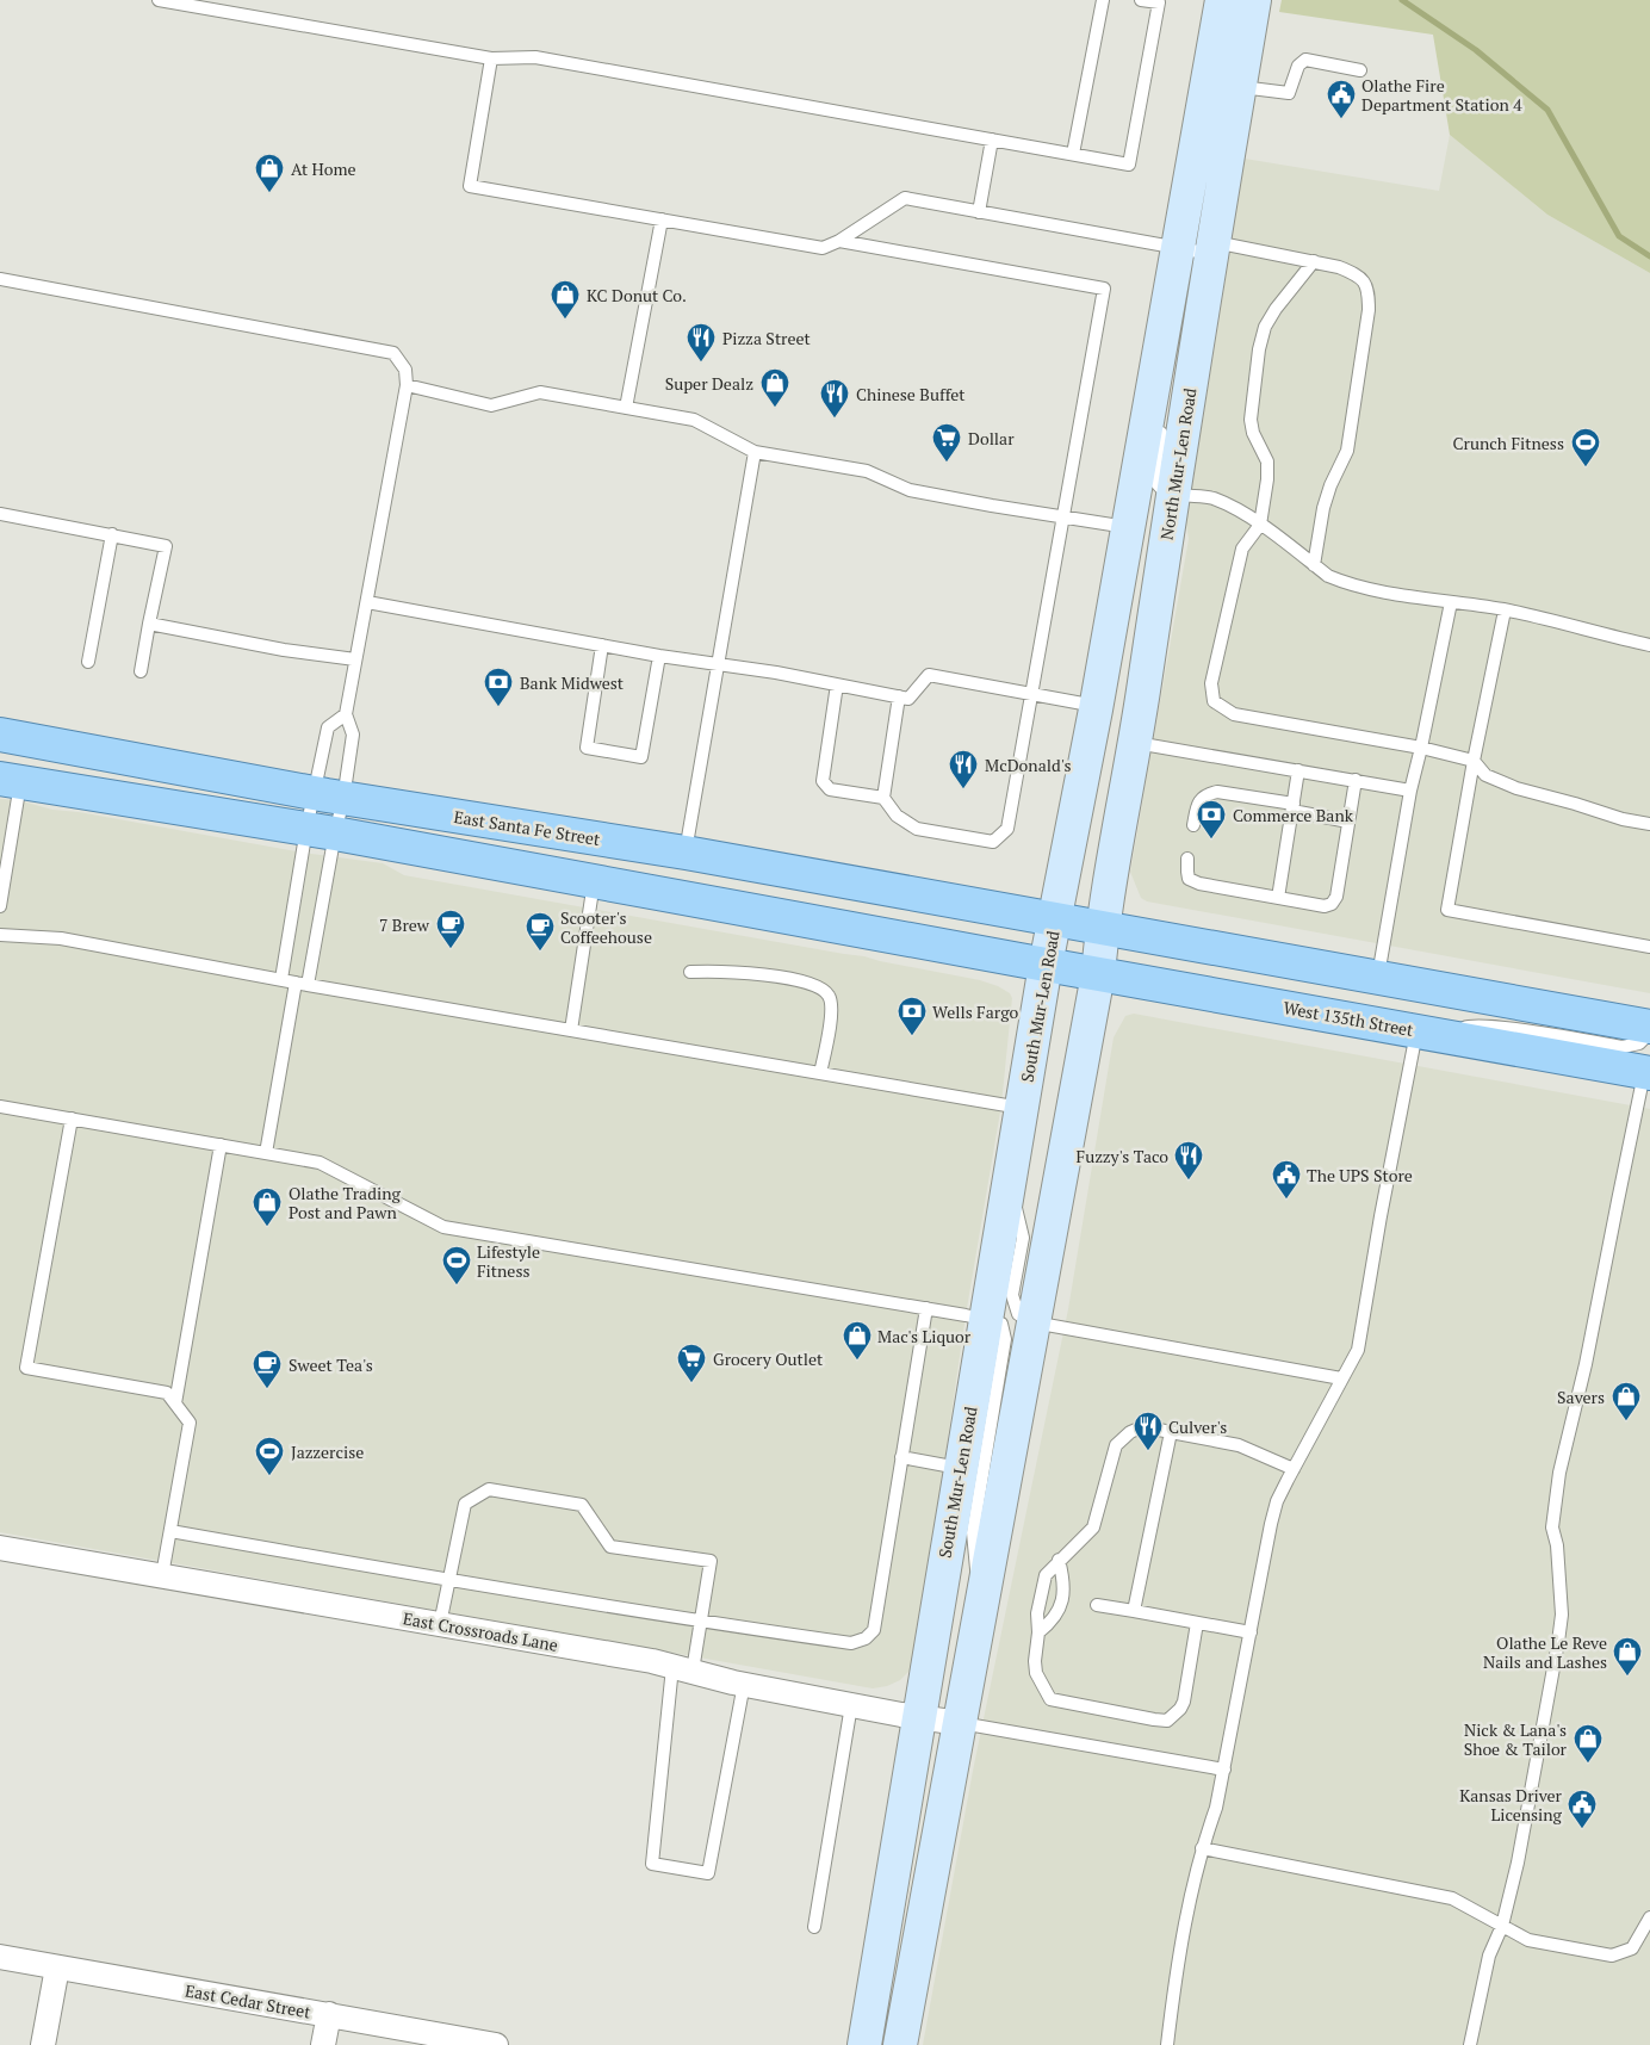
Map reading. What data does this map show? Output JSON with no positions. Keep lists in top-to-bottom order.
{
  "streets": {
    "main road": [
      "North Mur-Len Road",
      "East Santa Fe Street",
      "South Mur-Len Road",
      "West 135th Street"
    ],
    "street": ["East Crossroads Lane", "East Cedar Street"]
  },
  "crossings": [
    ["East Santa Fe Street", "South Mur-Len Road"],
    ["South Mur-Len Road", "West 135th Street"],
    ["South Mur-Len Road", "East Crossroads Lane"]
  ],
  "places": {
    "public building": ["Olathe Fire Department Station 4", "The UPS Store", "Kansas Driver Licensing"],
    "shop": [
      "At Home",
      "KC Donut Co.",
      "Super Dealz",
      "Olathe Trading Post and Pawn",
      "Mac's Liquor",
      "Savers",
      "Olathe Le Reve Nails and Lashes",
      "Nick & Lana's Shoe & Tailor"
    ],
    "restaurant": [
      "Pizza Street",
      "Chinese Buffet",
      "McDonald's",
      "Fuzzy's Taco",
      "Culver's"
    ],
    "supermarket": ["Dollar", "Grocery Outlet"],
    "sports": ["Crunch Fitness", "Lifestyle Fitness", "Jazzercise"],
    "bank": ["Bank Midwest", "Commerce Bank", "Wells Fargo"],
    "cafe": ["7 Brew", "Scooter's Coffeehouse", "Sweet Tea's"]
  }
}
